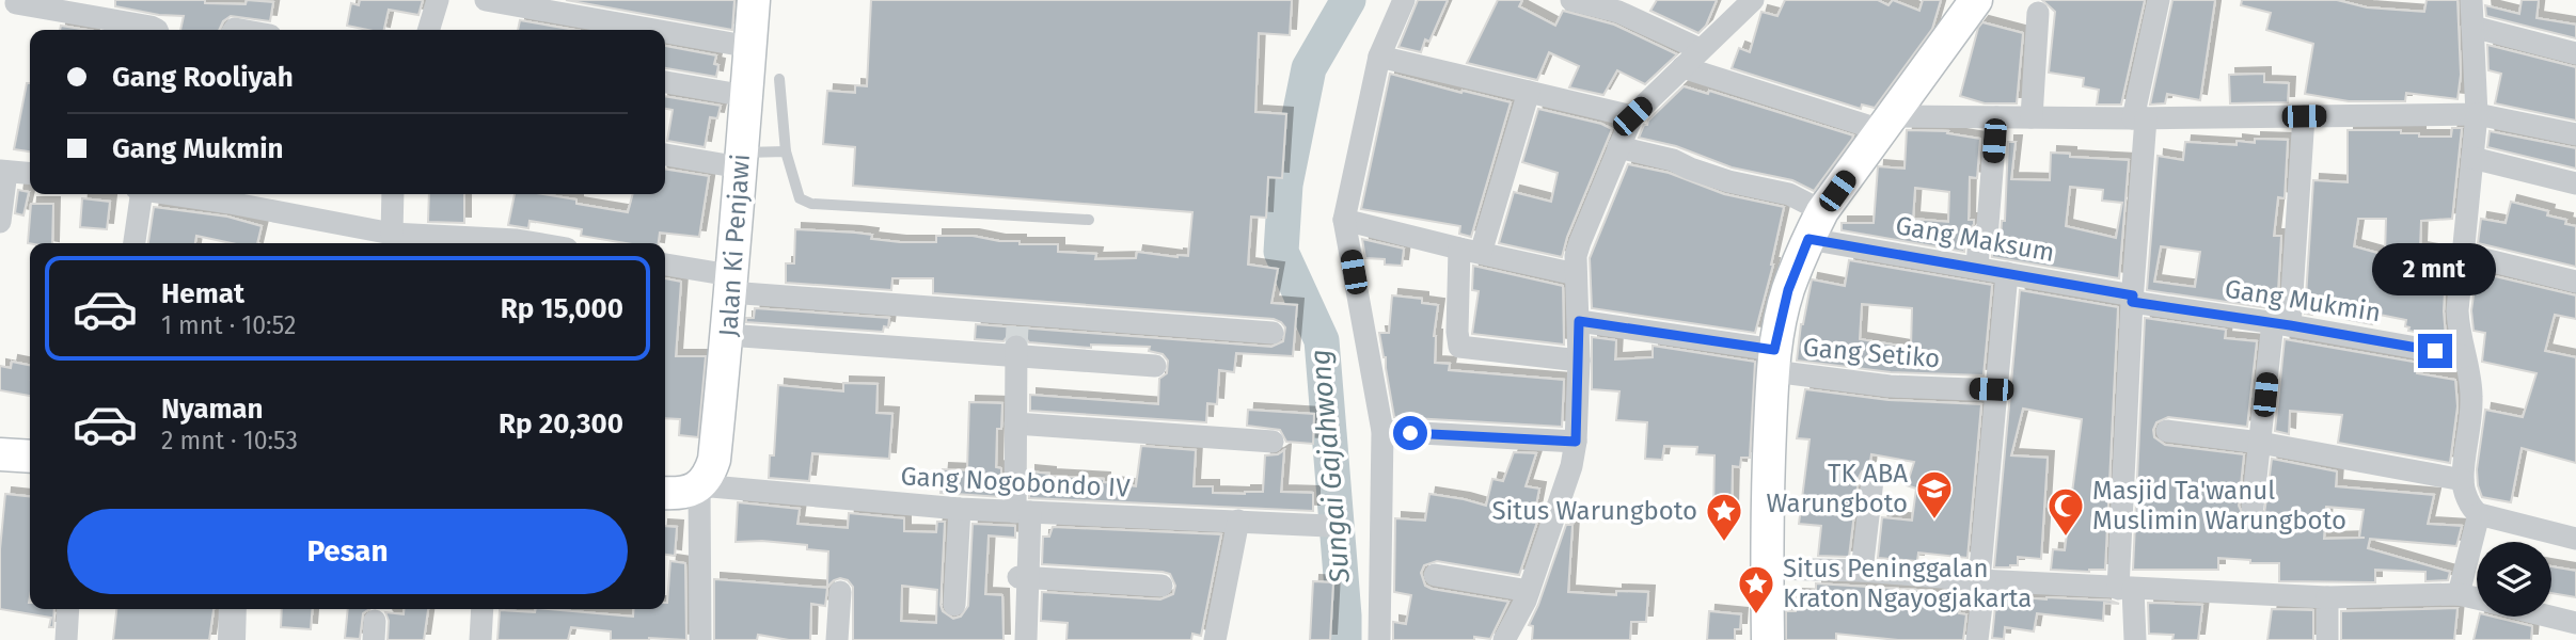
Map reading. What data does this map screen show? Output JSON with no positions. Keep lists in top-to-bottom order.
{
  "streets": {
    "main road": ["Jalan Ki Penjawi"],
    "street": [
      "Gang Maksum",
      "Gang Mukmin",
      "Gang Setiko",
      "Gang Nogobondo IV"
    ]
  },
  "crossings": [
    ["Gang Maksum", "Gang Mukmin"],
    ["Jalan Ki Penjawi", "Gang Nogobondo IV"]
  ],
  "water": ["Sungai Gajahwong"],
  "places": {
    "school or university": ["TK ABA Warungboto"],
    "mosque": ["Masjid Ta'wanul Muslimin Warungboto"],
    "place": ["Situs Warungboto", "Situs Peninggalan Kraton Ngayogjakarta"]
  },
  "page": {
    "banner": ["Gang Rooliyah", "Gang Mukmin"],
    "bubble": "2 mnt",
    "list": [
      {
        "name": "Hemat",
        "note": "1 mnt · 10:52",
        "value": "Rp 15,000"
      },
      {
        "name": "Nyaman",
        "note": "2 mnt · 10:53",
        "value": "Rp 20,300"
      }
    ],
    "buttons": "Pesan"
  }
}
